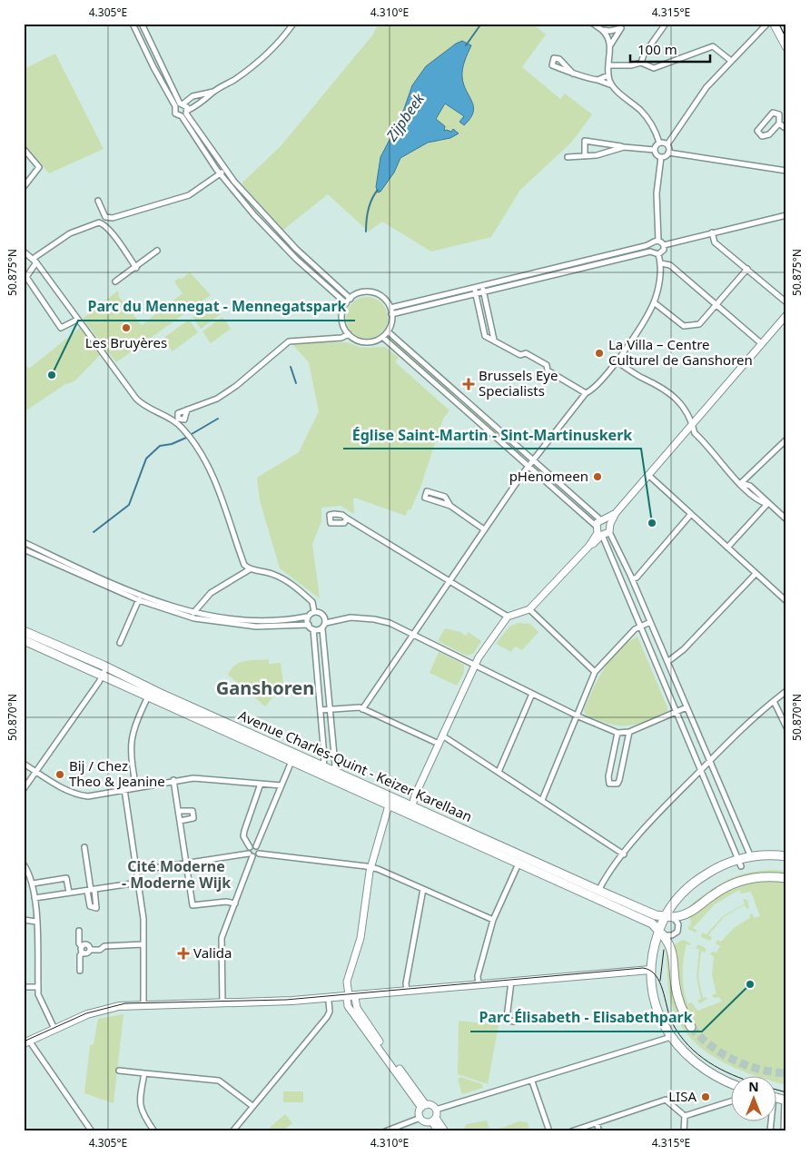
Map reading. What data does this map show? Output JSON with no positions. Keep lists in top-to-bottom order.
{
  "streets": {
    "main road": ["Avenue Charles-Quint - Keizer Karellaan"]
  },
  "districts": ["Ganshoren", "Cité Moderne - Moderne Wijk"],
  "water": ["Zijpbeek"],
  "places": {
    "other": [
      "Les Bruyères",
      "La Villa – Centre Culturel de Ganshoren",
      "Parc du Mennegat - Mennegatspark",
      "pHenomeen",
      "Église Saint-Martin - Sint-Martinuskerk",
      "Bij / Chez Theo & Jeanine",
      "Parc Élisabeth - Elisabethpark",
      "LISA"
    ],
    "health": ["Brussels Eye Specialists", "Valida"]
  },
  "scale_bar": "100 m",
  "north": "top",
  "coordinates": [
    "4.305°E",
    "4.310°E",
    "4.315°E",
    "50.875°N",
    "50.870°N"
  ]
}
